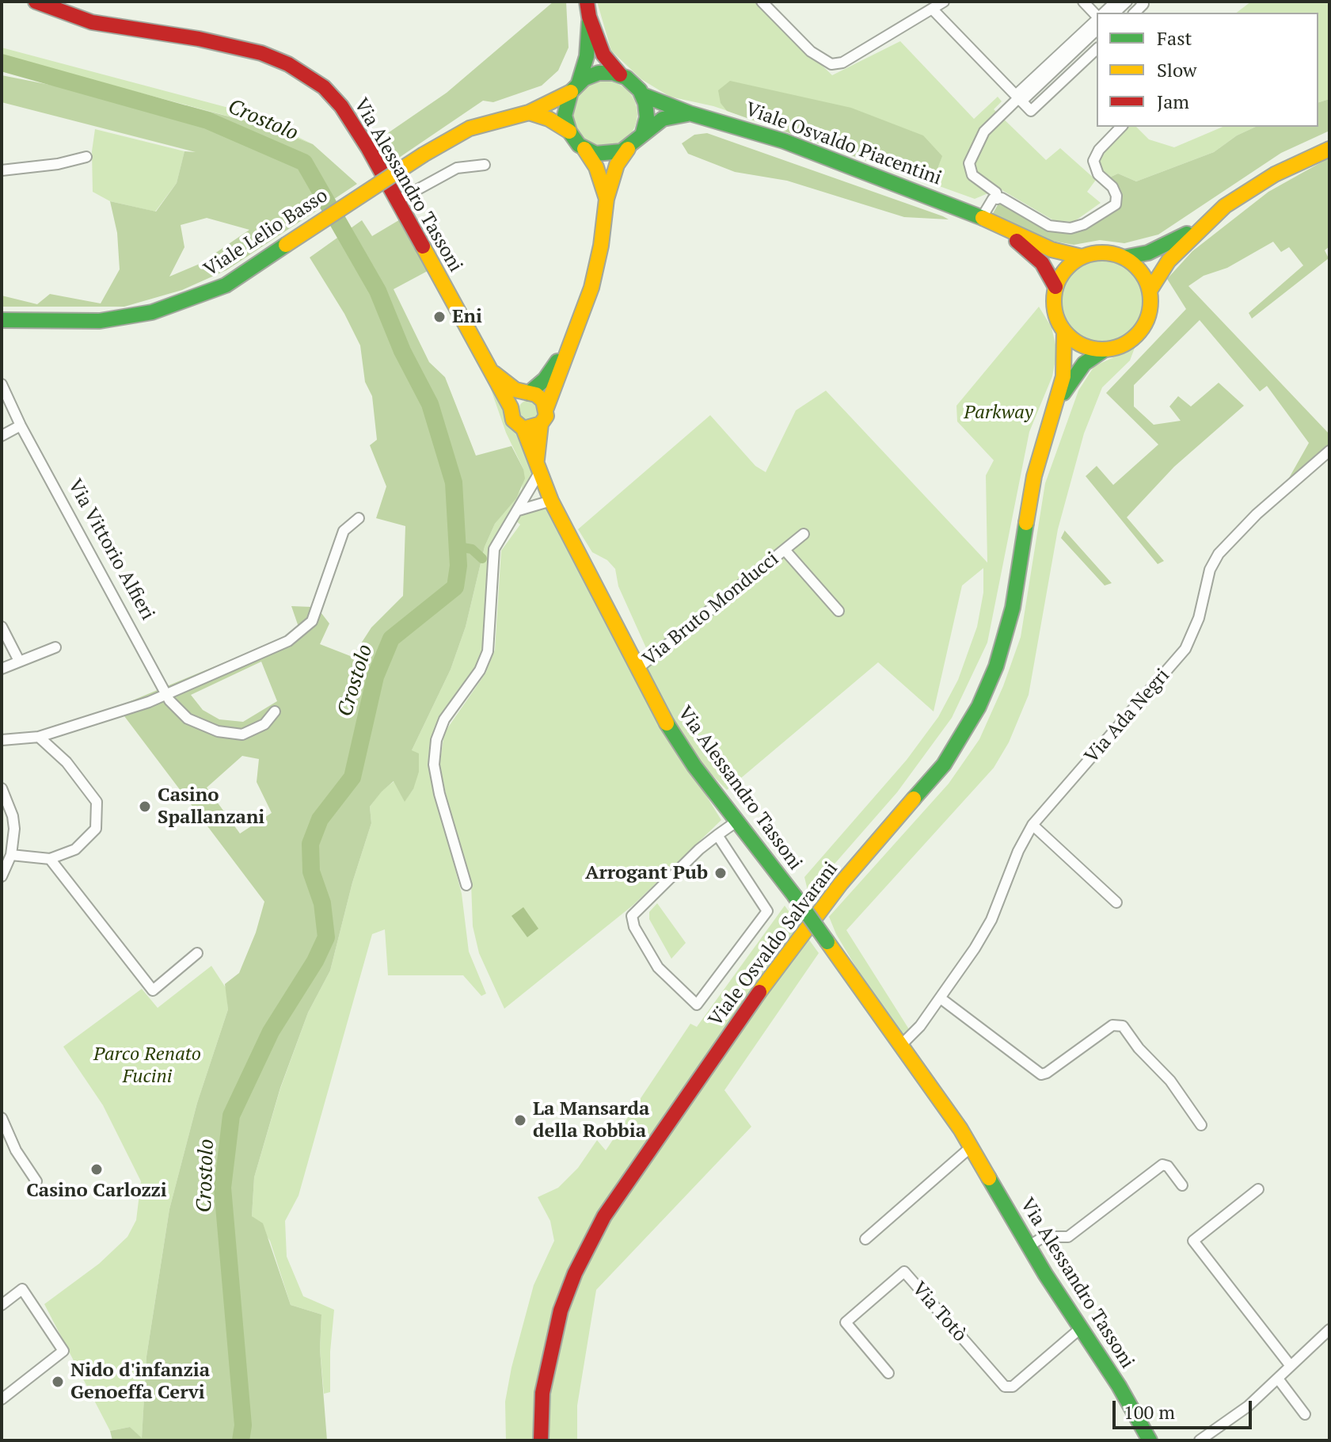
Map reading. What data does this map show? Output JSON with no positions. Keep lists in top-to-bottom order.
{
  "streets": {
    "main road": [
      "Viale Osvaldo Piacentini",
      "Via Alessandro Tassoni",
      "Viale Lelio Basso",
      "Viale Osvaldo Salvarani"
    ],
    "street": [
      "Via Vittorio Alfieri",
      "Via Bruto Monducci",
      "Via Ada Negri",
      "Via Totò"
    ]
  },
  "crossings": [
    ["Viale Osvaldo Piacentini", "Viale Lelio Basso"],
    ["Viale Osvaldo Piacentini", "Viale Osvaldo Salvarani"],
    ["Via Alessandro Tassoni", "Via Bruto Monducci"],
    ["Via Alessandro Tassoni", "Via Ada Negri"],
    ["Via Alessandro Tassoni", "Via Totò"]
  ],
  "water": ["Crostolo"],
  "parks": ["Parkway", "Parco Renato Fucini"],
  "places": [
    "Eni",
    "Casino Spallanzani",
    "Arrogant Pub",
    "La Mansarda della Robbia",
    "Casino Carlozzi",
    "Nido d'infanzia Genoeffa Cervi"
  ],
  "legend": ["Fast", "Slow", "Jam"],
  "scale_bar": "100 m"
}
